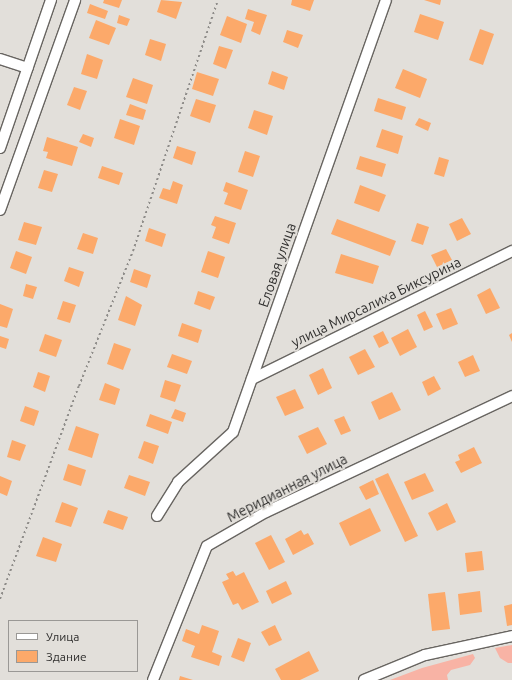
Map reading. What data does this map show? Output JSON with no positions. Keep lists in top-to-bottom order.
{
  "streets": {
    "street": ["Еловая улица", "улица Мирсалиха Биксурина", "Меридианная улица"]
  },
  "crossings": [
    ["Еловая улица", "улица Мирсалиха Биксурина"]
  ],
  "legend": ["Улица", "Здание"]
}
